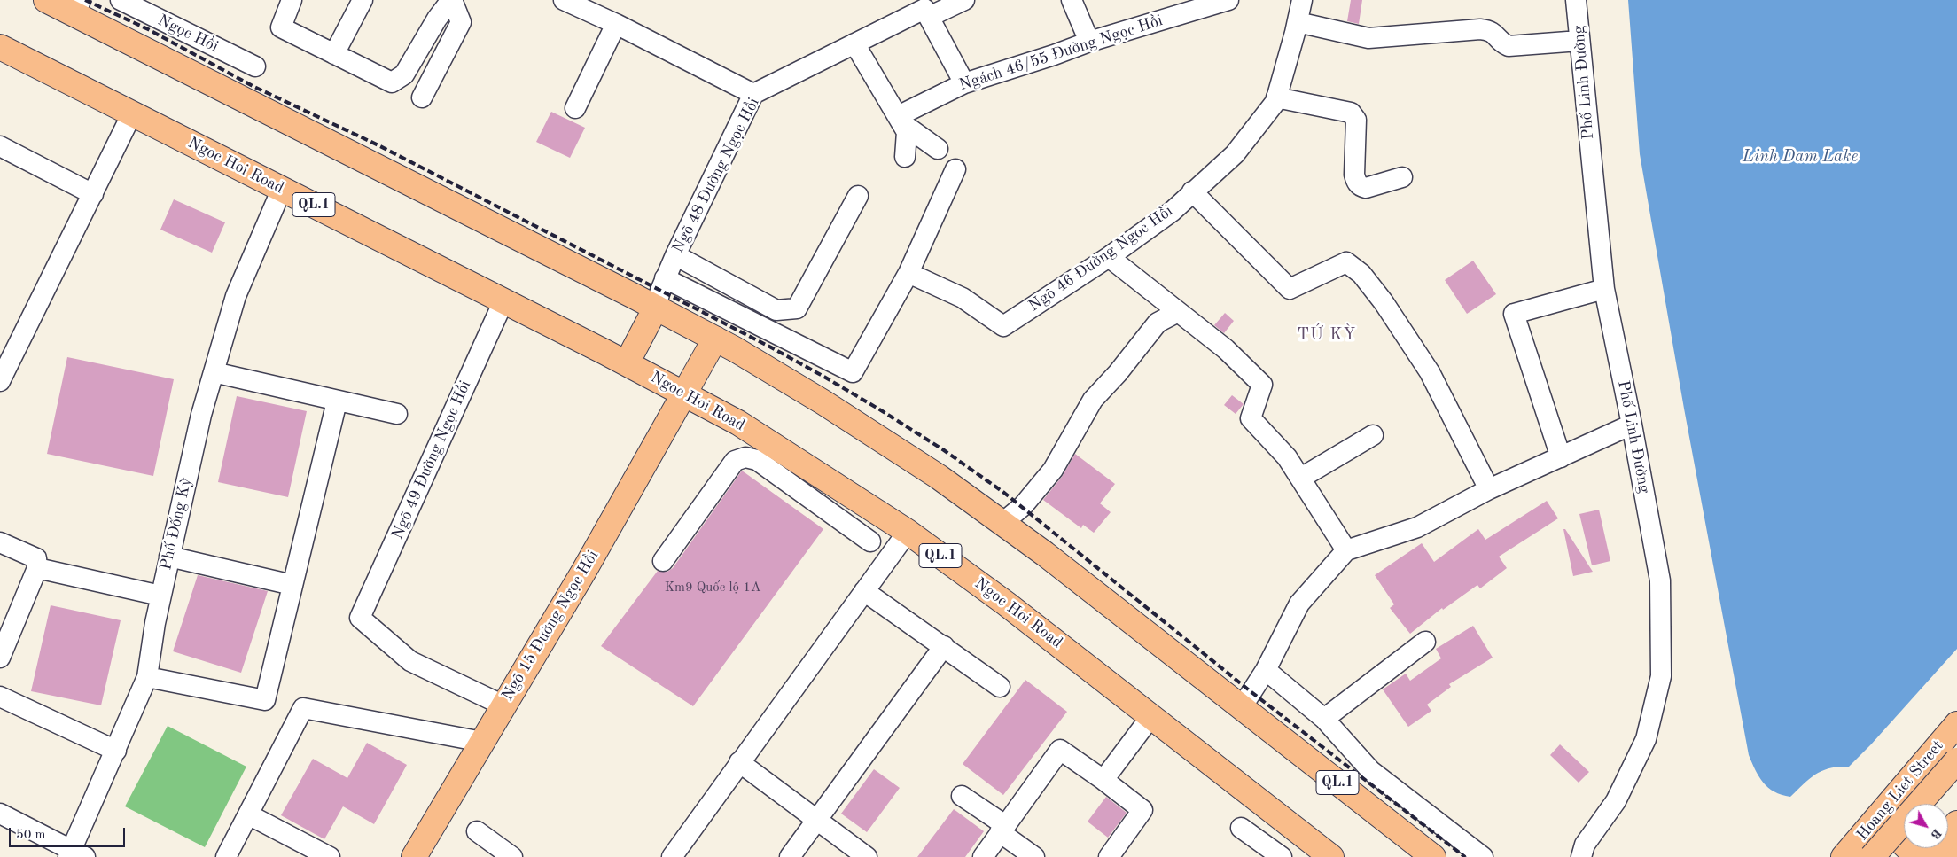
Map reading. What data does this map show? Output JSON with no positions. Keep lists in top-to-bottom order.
{
  "streets": {
    "main road": [
      "Ngoc Hoi Road",
      "QL.1",
      "Ngõ 15 Đường Ngọc Hồi",
      "Hoang Liet Street"
    ],
    "street": [
      "Ngọc Hồi",
      "Ngách 46/55 Đường Ngọc Hồi",
      "Phố Linh Đường",
      "Ngõ 48 Đường Ngọc Hồi",
      "Ngõ 46 Đường Ngọc Hồi",
      "Ngõ 49 Đường Ngọc Hồi",
      "Phố Đống Kỳ"
    ]
  },
  "crossings": [
    ["Ngoc Hoi Road", "Ngõ 49 Đường Ngọc Hồi"],
    ["Ngoc Hoi Road", "Phố Đống Kỳ"],
    ["Ngoc Hoi Road", "Ngõ 15 Đường Ngọc Hồi"],
    ["Ngõ 48 Đường Ngọc Hồi", "QL.1"],
    ["QL.1", "Ngõ 15 Đường Ngọc Hồi"],
    ["Ngõ 49 Đường Ngọc Hồi", "Ngõ 15 Đường Ngọc Hồi"]
  ],
  "districts": ["TỨ KỲ"],
  "water": ["Linh Dam Lake"],
  "house_numbers": ["Km9 Quốc lộ 1A"],
  "scale_bar": "50 m",
  "north": "bottom right"
}
